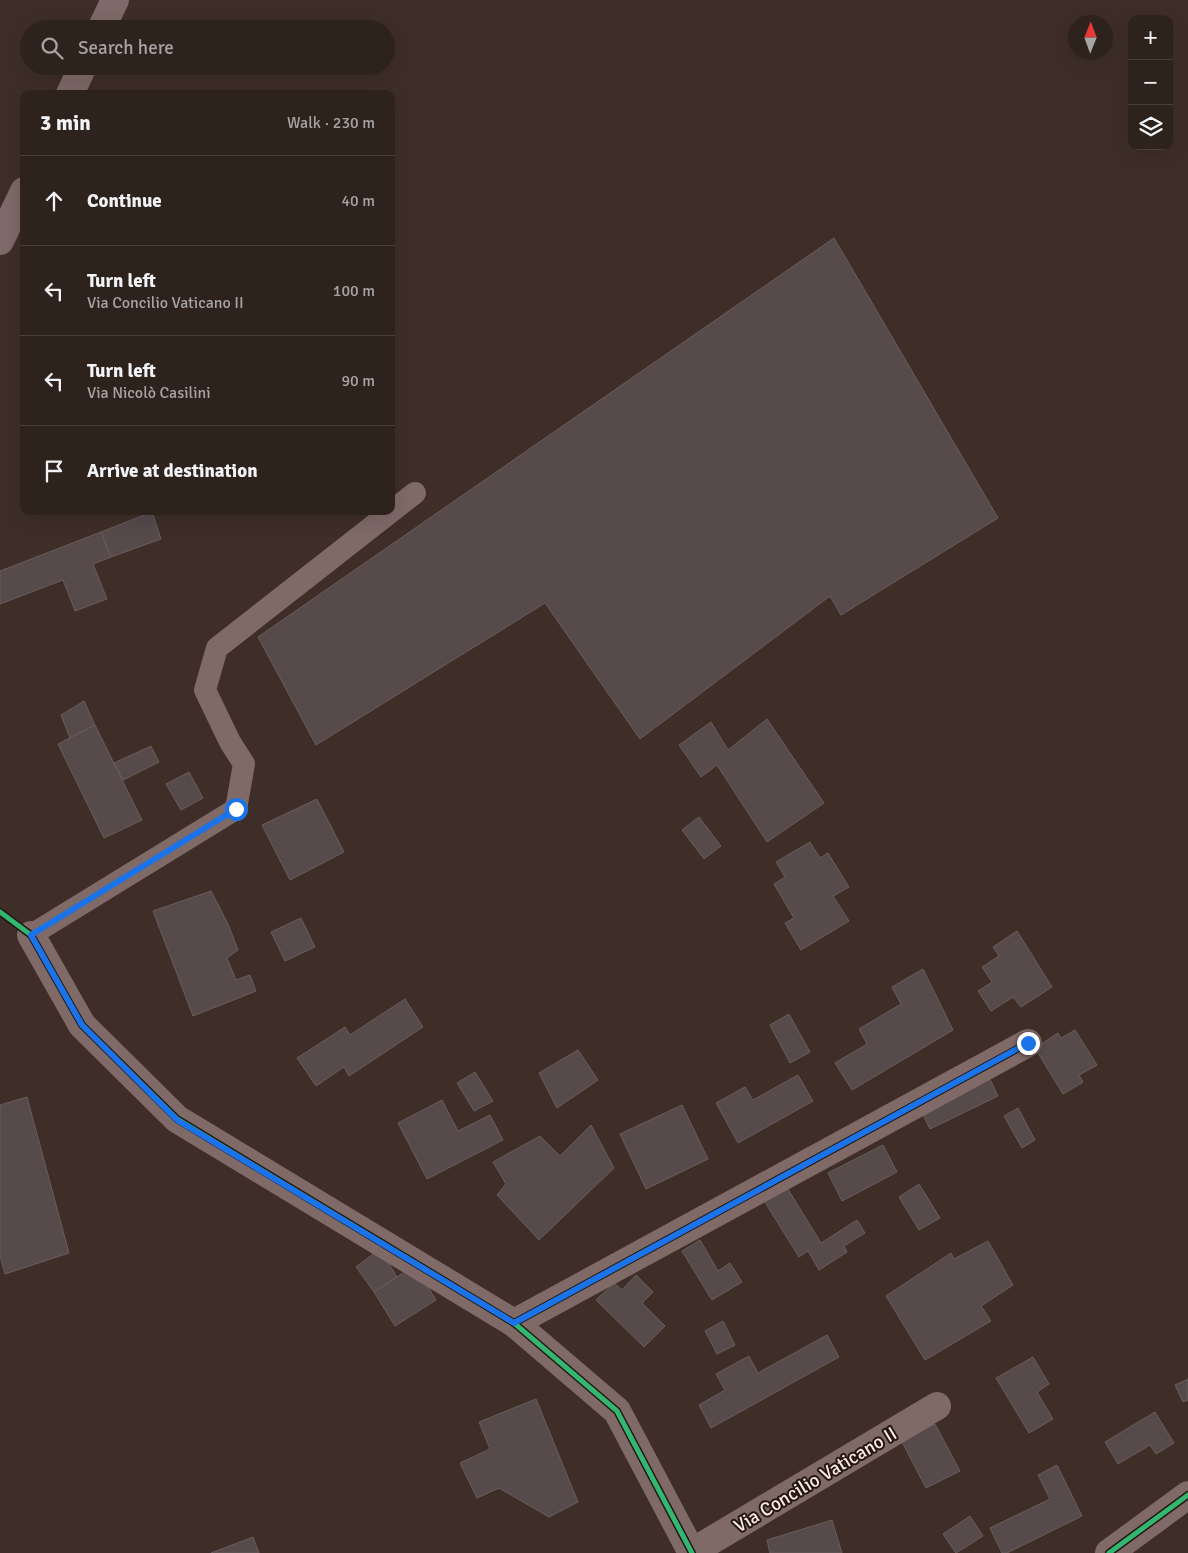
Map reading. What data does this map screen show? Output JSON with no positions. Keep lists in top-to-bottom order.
{
  "streets": {
    "street": ["Via Concilio Vaticano II"]
  },
  "north": "top",
  "page": {
    "map_buttons": ["+", "−"],
    "search": "Search here",
    "heading": ["3 min", "Walk · 230 m"],
    "list": [
      ["Continue", "40 m"],
      ["Turn left", "Via Concilio Vaticano II", "100 m"],
      ["Turn left", "Via Nicolò Casilini", "90 m"],
      "Arrive at destination"
    ]
  }
}
